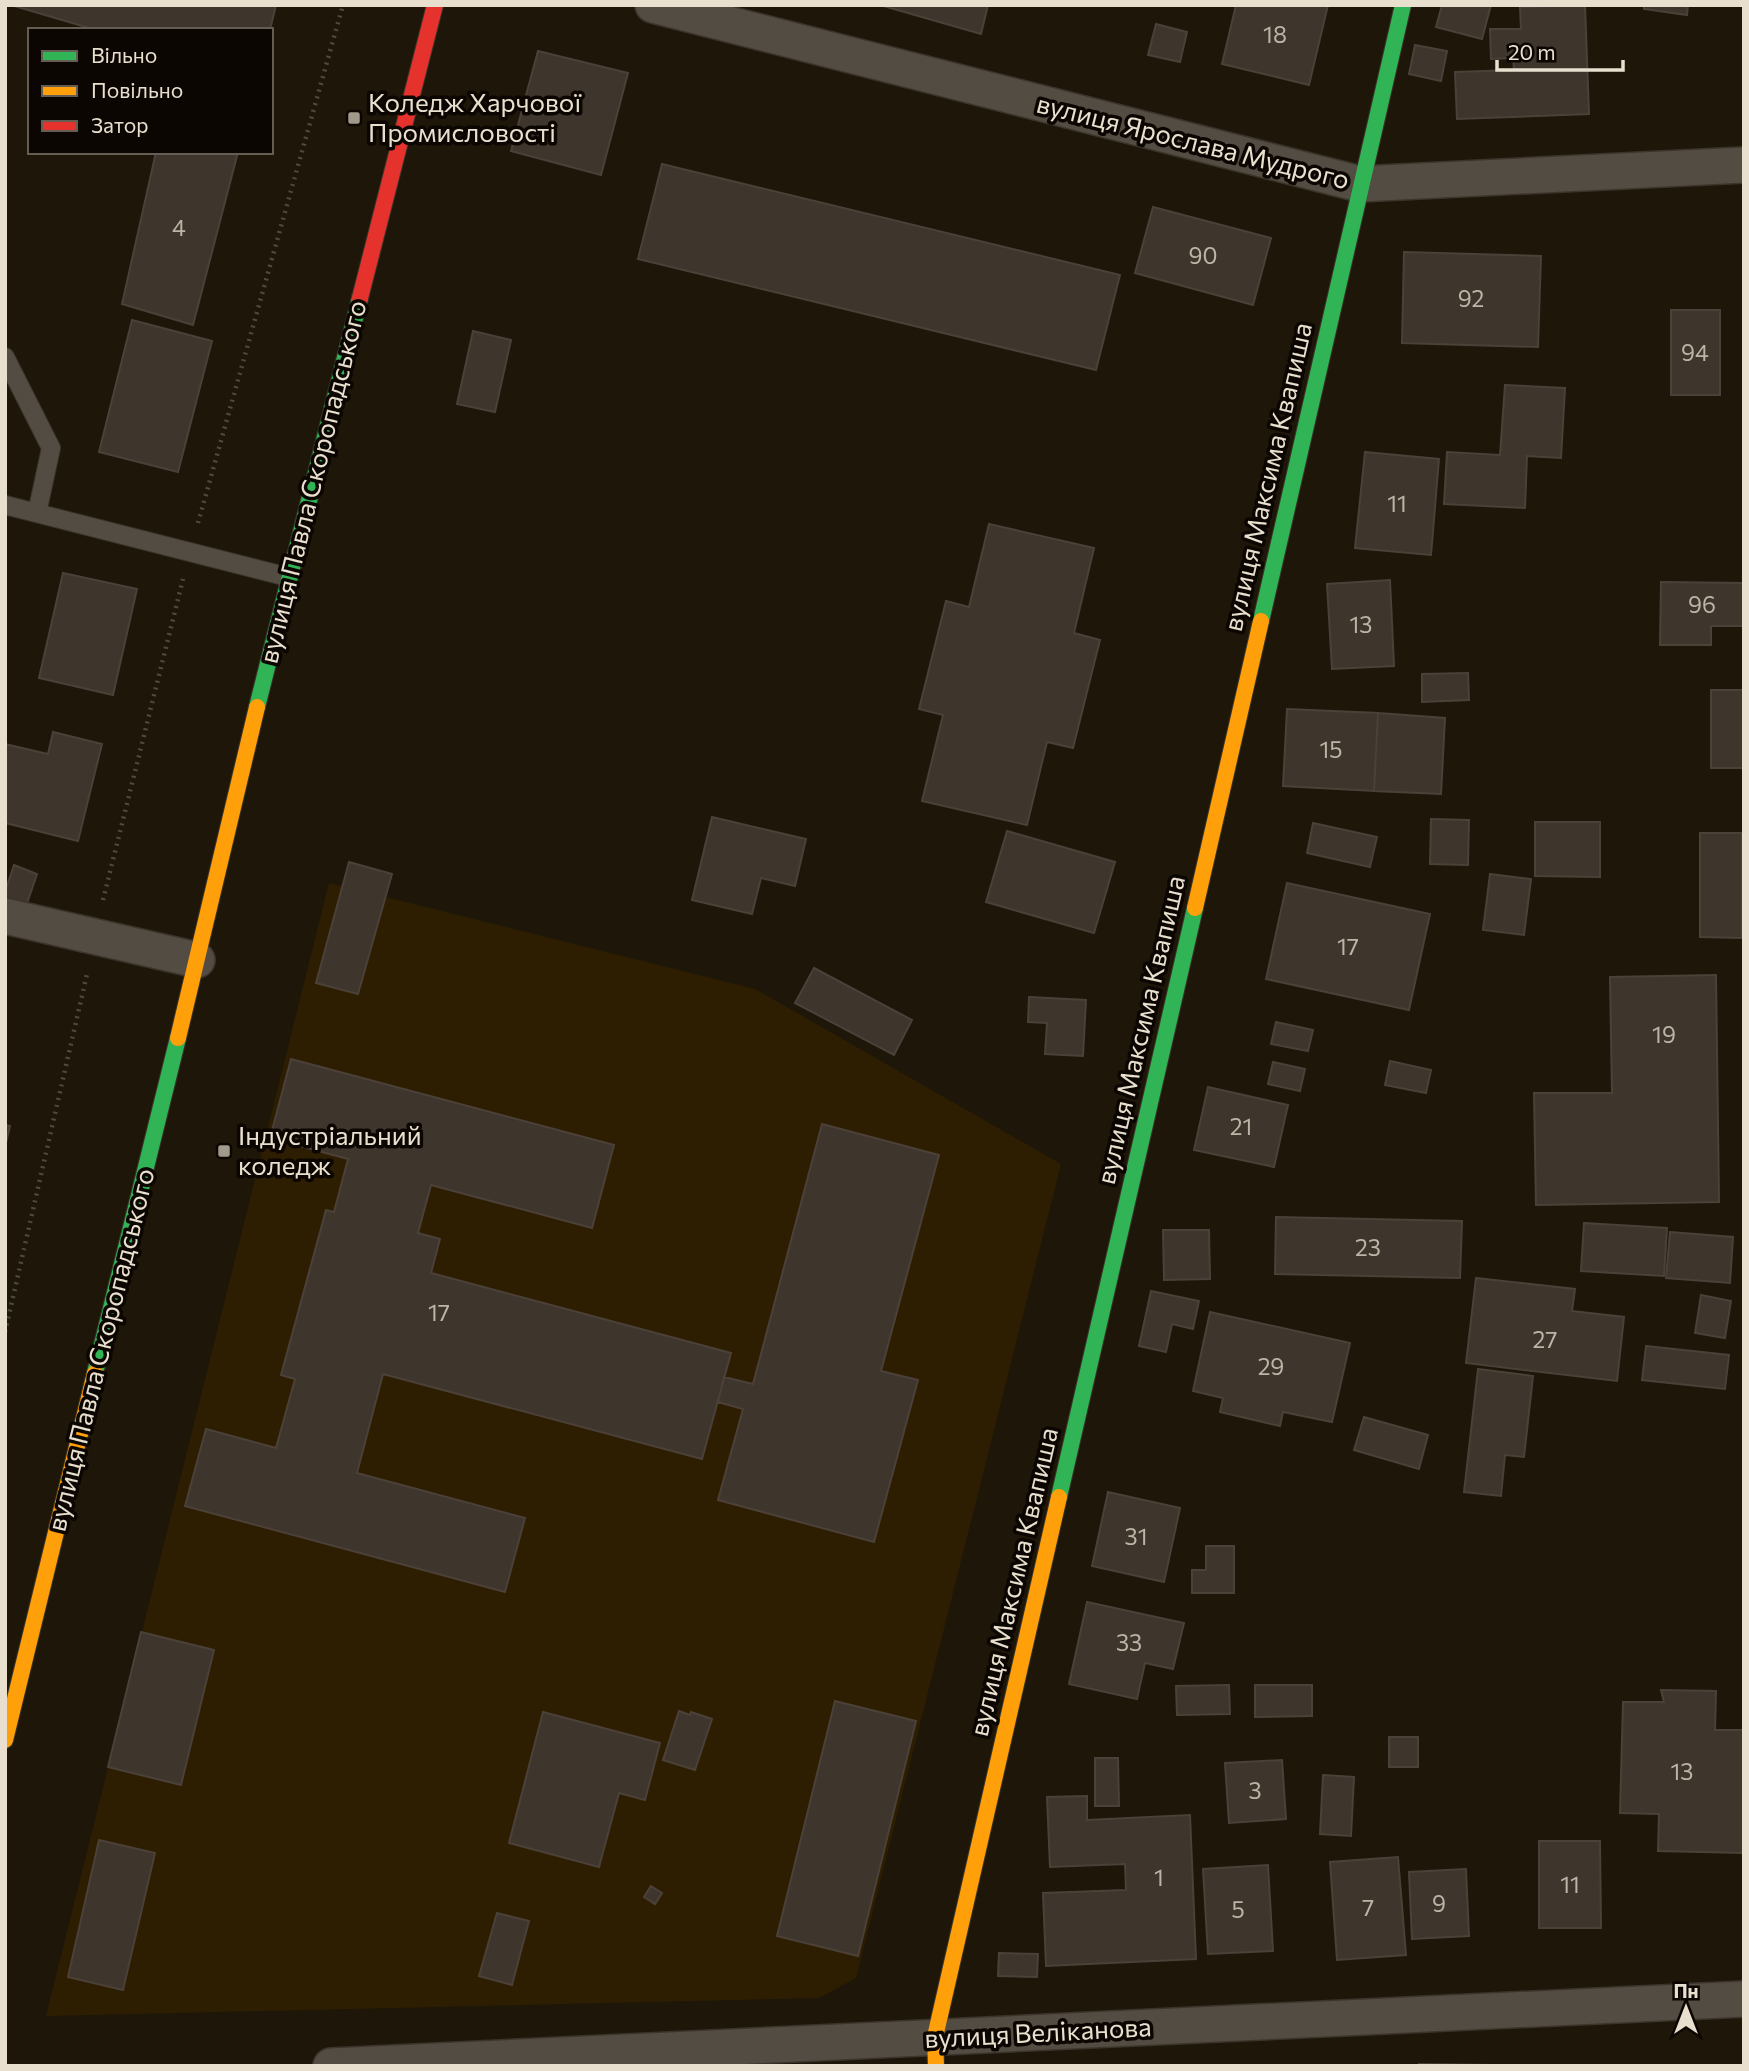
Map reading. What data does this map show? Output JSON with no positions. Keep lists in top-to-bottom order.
{
  "streets": {
    "street": [
      "вулиця Ярослава Мудрого",
      "вулиця Максима Квапиша",
      "вулиця Павла Скоропадського",
      "вулиця Веліканова"
    ]
  },
  "crossings": [
    ["вулиця Ярослава Мудрого", "вулиця Максима Квапиша"],
    ["вулиця Максима Квапиша", "вулиця Веліканова"]
  ],
  "places": {
    "transit": ["Коледж Харчової Промисловості", "Індустріальний коледж"]
  },
  "house_numbers": [
    "18",
    "4",
    "90",
    "92",
    "94",
    "11",
    "96",
    "13",
    "15",
    "17",
    "19",
    "21",
    "23",
    "17",
    "27",
    "29",
    "31",
    "33",
    "13",
    "3",
    "1",
    "11",
    "9",
    "7",
    "5"
  ],
  "legend": ["Вільно", "Повільно", "Затор"],
  "scale_bar": "20 m",
  "north": "top"
}
